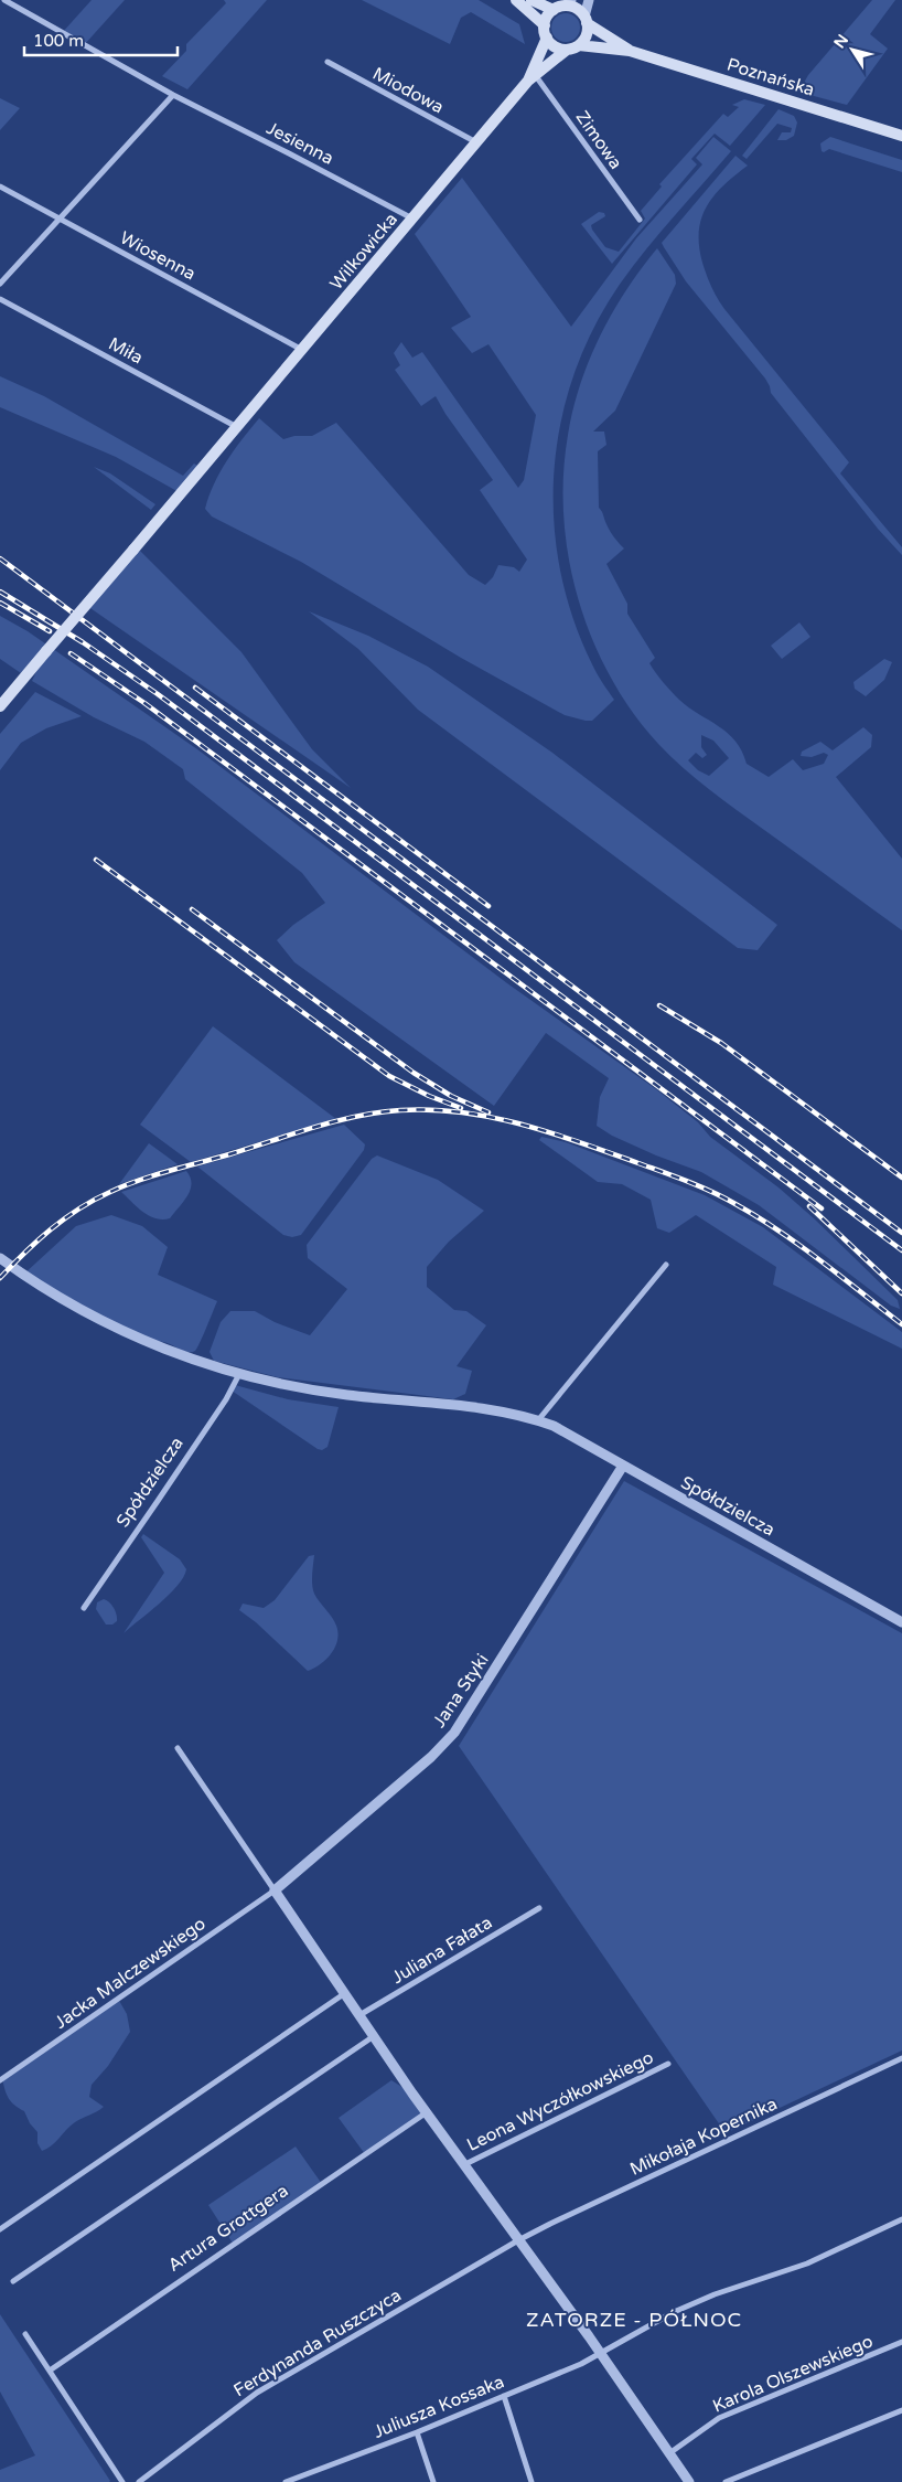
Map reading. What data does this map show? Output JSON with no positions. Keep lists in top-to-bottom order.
{
  "streets": {
    "main road": ["Poznańska", "Wilkowicka"],
    "street": [
      "Miodowa",
      "Zimowa",
      "Jesienna",
      "Wiosenna",
      "Miła",
      "Spółdzielcza",
      "Jana Styki",
      "Juliana Fałata",
      "Jacka Malczewskiego",
      "Leona Wyczółkowskiego",
      "Mikołaja Kopernika",
      "Artura Grottgera",
      "Ferdynanda Ruszczyca",
      "Karola Olszewskiego",
      "Juliusza Kossaka"
    ]
  },
  "crossings": [
    ["Poznańska", "Wilkowicka"],
    ["Miodowa", "Wilkowicka"],
    ["Zimowa", "Wilkowicka"],
    ["Jesienna", "Wilkowicka"],
    ["Wilkowicka", "Wiosenna"],
    ["Wilkowicka", "Miła"],
    ["Spółdzielcza", "Jana Styki"],
    ["Jana Styki", "Jacka Malczewskiego"],
    ["Mikołaja Kopernika", "Ferdynanda Ruszczyca"]
  ],
  "districts": ["ZATORZE - PÓŁNOC"],
  "scale_bar": "100 m",
  "north": "top left"
}
